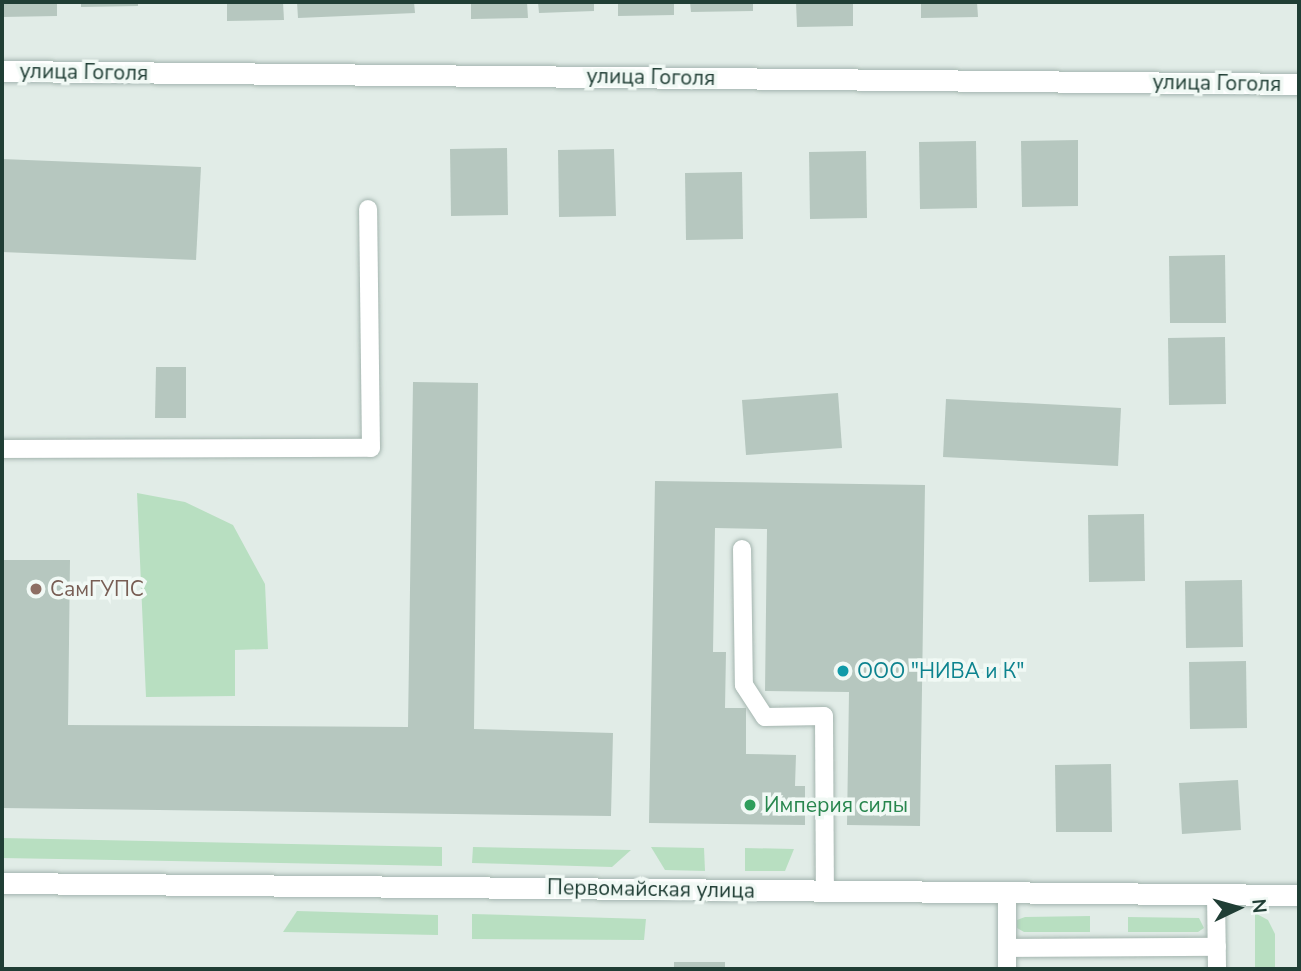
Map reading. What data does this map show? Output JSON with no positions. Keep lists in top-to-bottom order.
{
  "streets": {
    "street": ["улица Гоголя", "Первомайская улица"]
  },
  "places": ["СамГУПС", "OOO \"НИВА и К\"", "Империя силы"],
  "north": "right"
}
